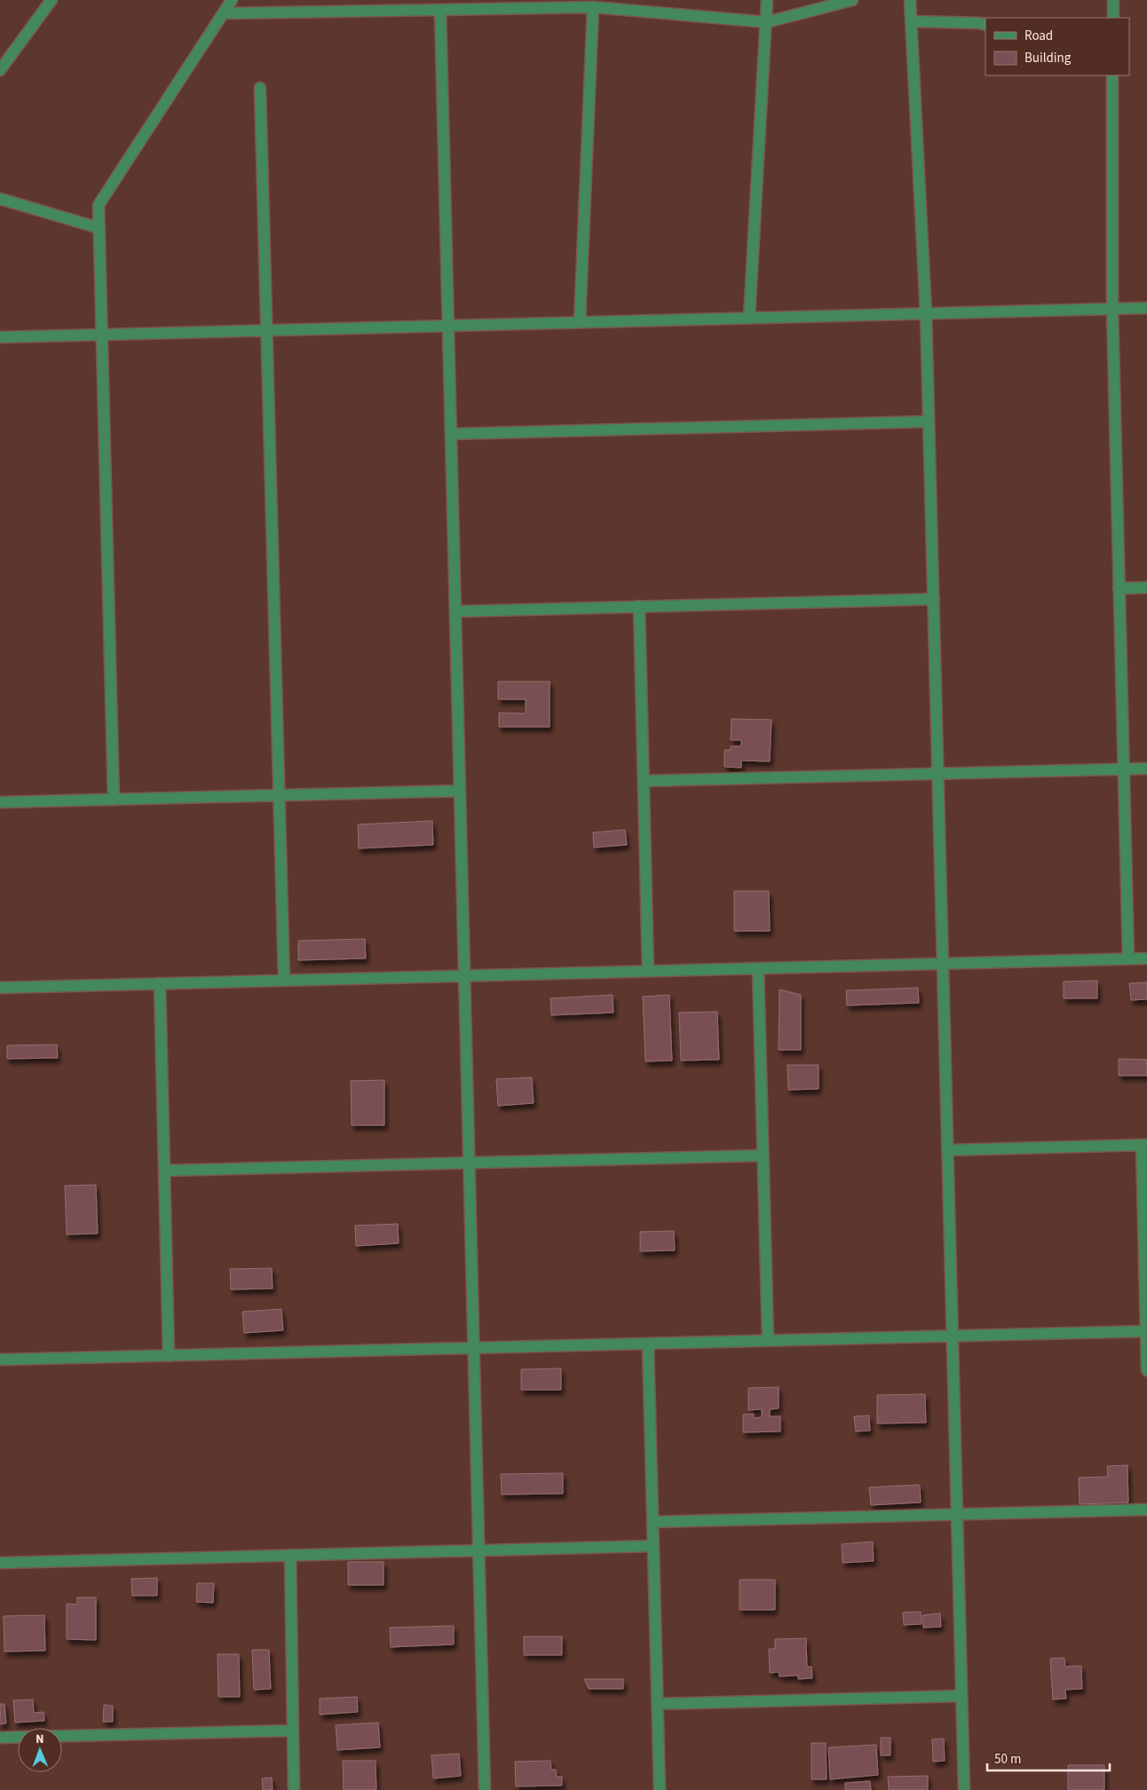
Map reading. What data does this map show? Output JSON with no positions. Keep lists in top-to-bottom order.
{
  "legend": ["Road", "Building"],
  "scale_bar": "50 m",
  "north": "top"
}
